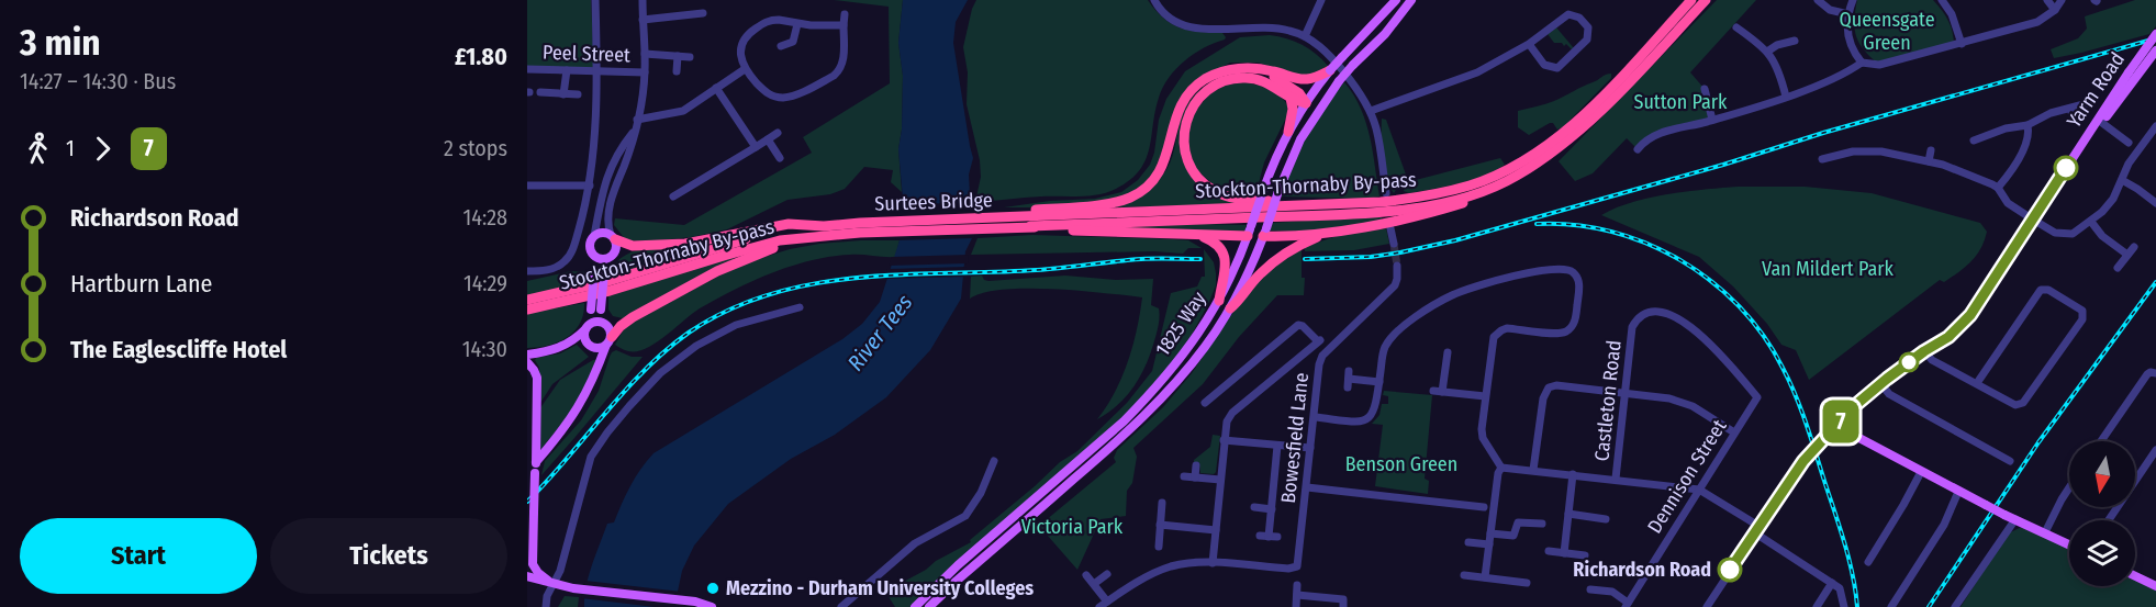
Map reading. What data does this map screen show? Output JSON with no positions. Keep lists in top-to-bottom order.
{
  "streets": {
    "highway": ["Stockton-Thornaby By-pass", "Surtees Bridge"],
    "main road": ["Yarm Road", "1825 Way"],
    "street": [
      "Peel Street",
      "Castleton Road",
      "Bowesfield Lane",
      "Dennison Street"
    ]
  },
  "crossings": [
    ["Stockton-Thornaby By-pass", "Surtees Bridge"],
    ["Castleton Road", "Dennison Street"]
  ],
  "water": ["River Tees"],
  "parks": [
    "Queensgate Green",
    "Sutton Park",
    "Van Mildert Park",
    "Benson Green",
    "Victoria Park"
  ],
  "places": ["Richardson Road", "Mezzino - Durham University Colleges"],
  "lines": ["bus line 7"],
  "north": "bottom",
  "page": {
    "heading": ["3 min", "14:27 – 14:30 · Bus", "£1.80"],
    "on_map": "7",
    "legs": ["1", "7", "2 stops"],
    "list": [
      {
        "name": "Richardson Road",
        "value": "14:28"
      },
      {
        "name": "Hartburn Lane",
        "value": "14:29"
      },
      {
        "name": "The Eaglescliffe Hotel",
        "value": "14:30"
      }
    ],
    "buttons": ["Start", "Tickets"]
  }
}
